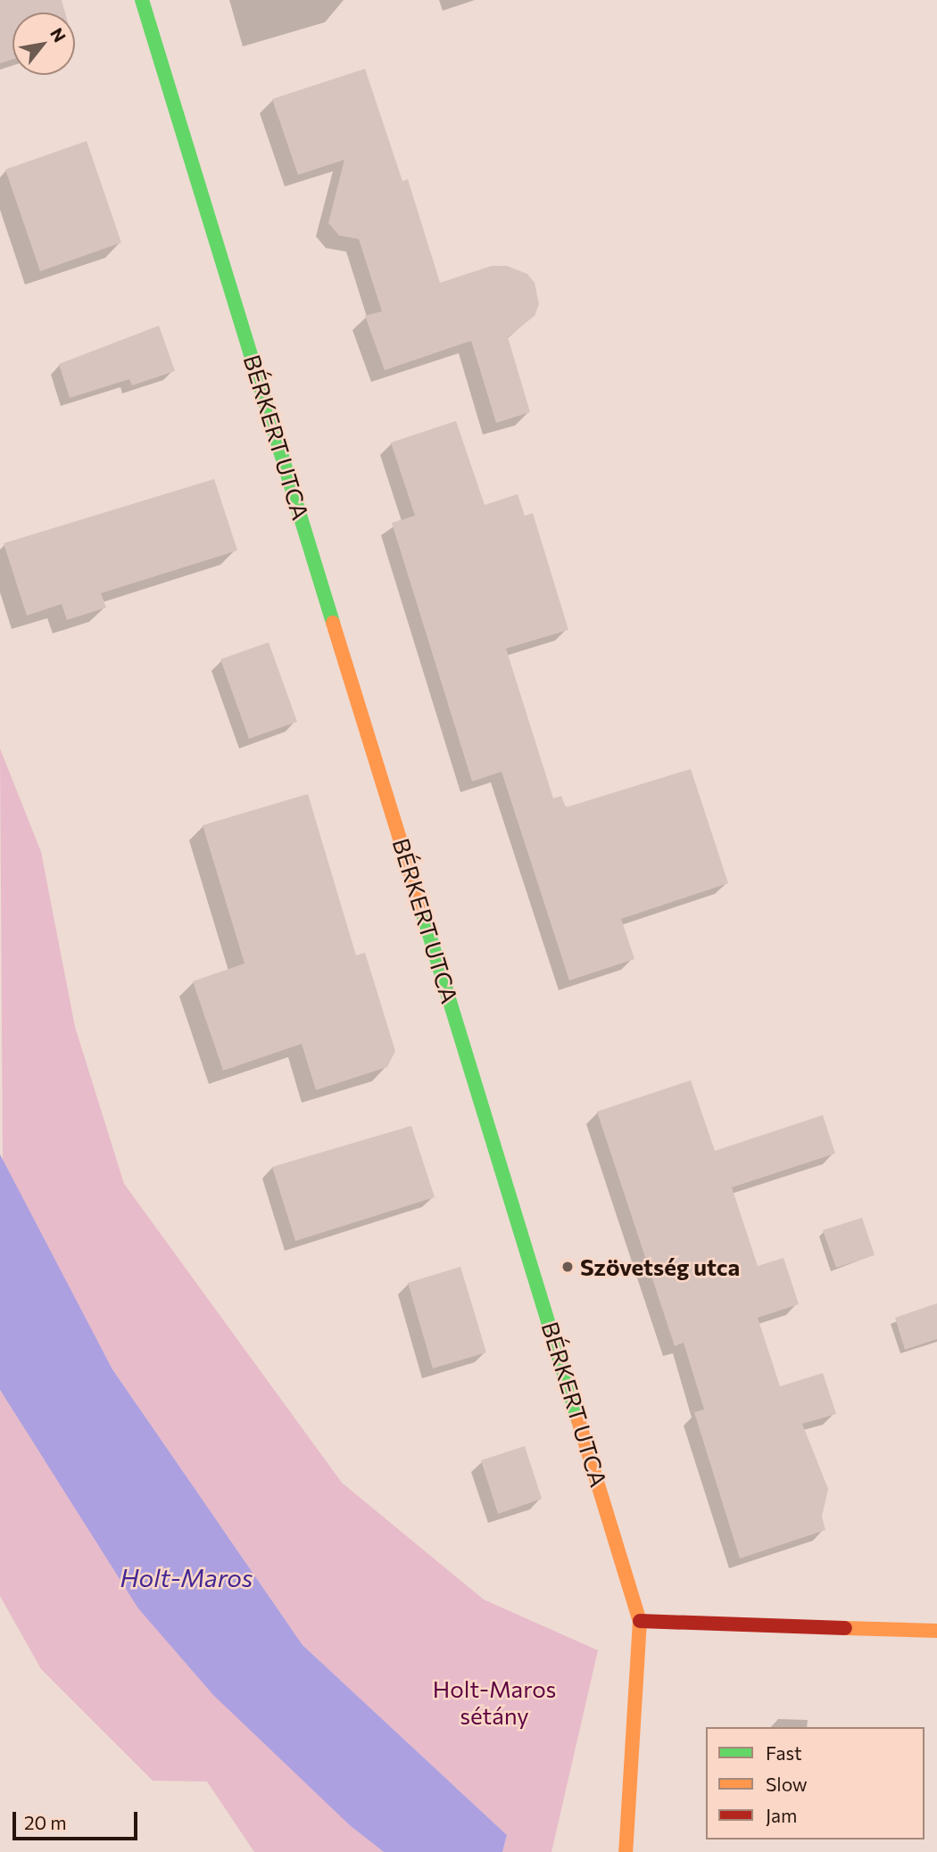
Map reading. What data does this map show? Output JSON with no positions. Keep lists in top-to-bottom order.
{
  "streets": {
    "street": ["BÉRKERT UTCA"]
  },
  "water": ["Holt-Maros"],
  "parks": ["Holt-Maros sétány"],
  "places": ["Szövetség utca"],
  "legend": ["Fast", "Slow", "Jam"],
  "scale_bar": "20 m",
  "north": "top right"
}
